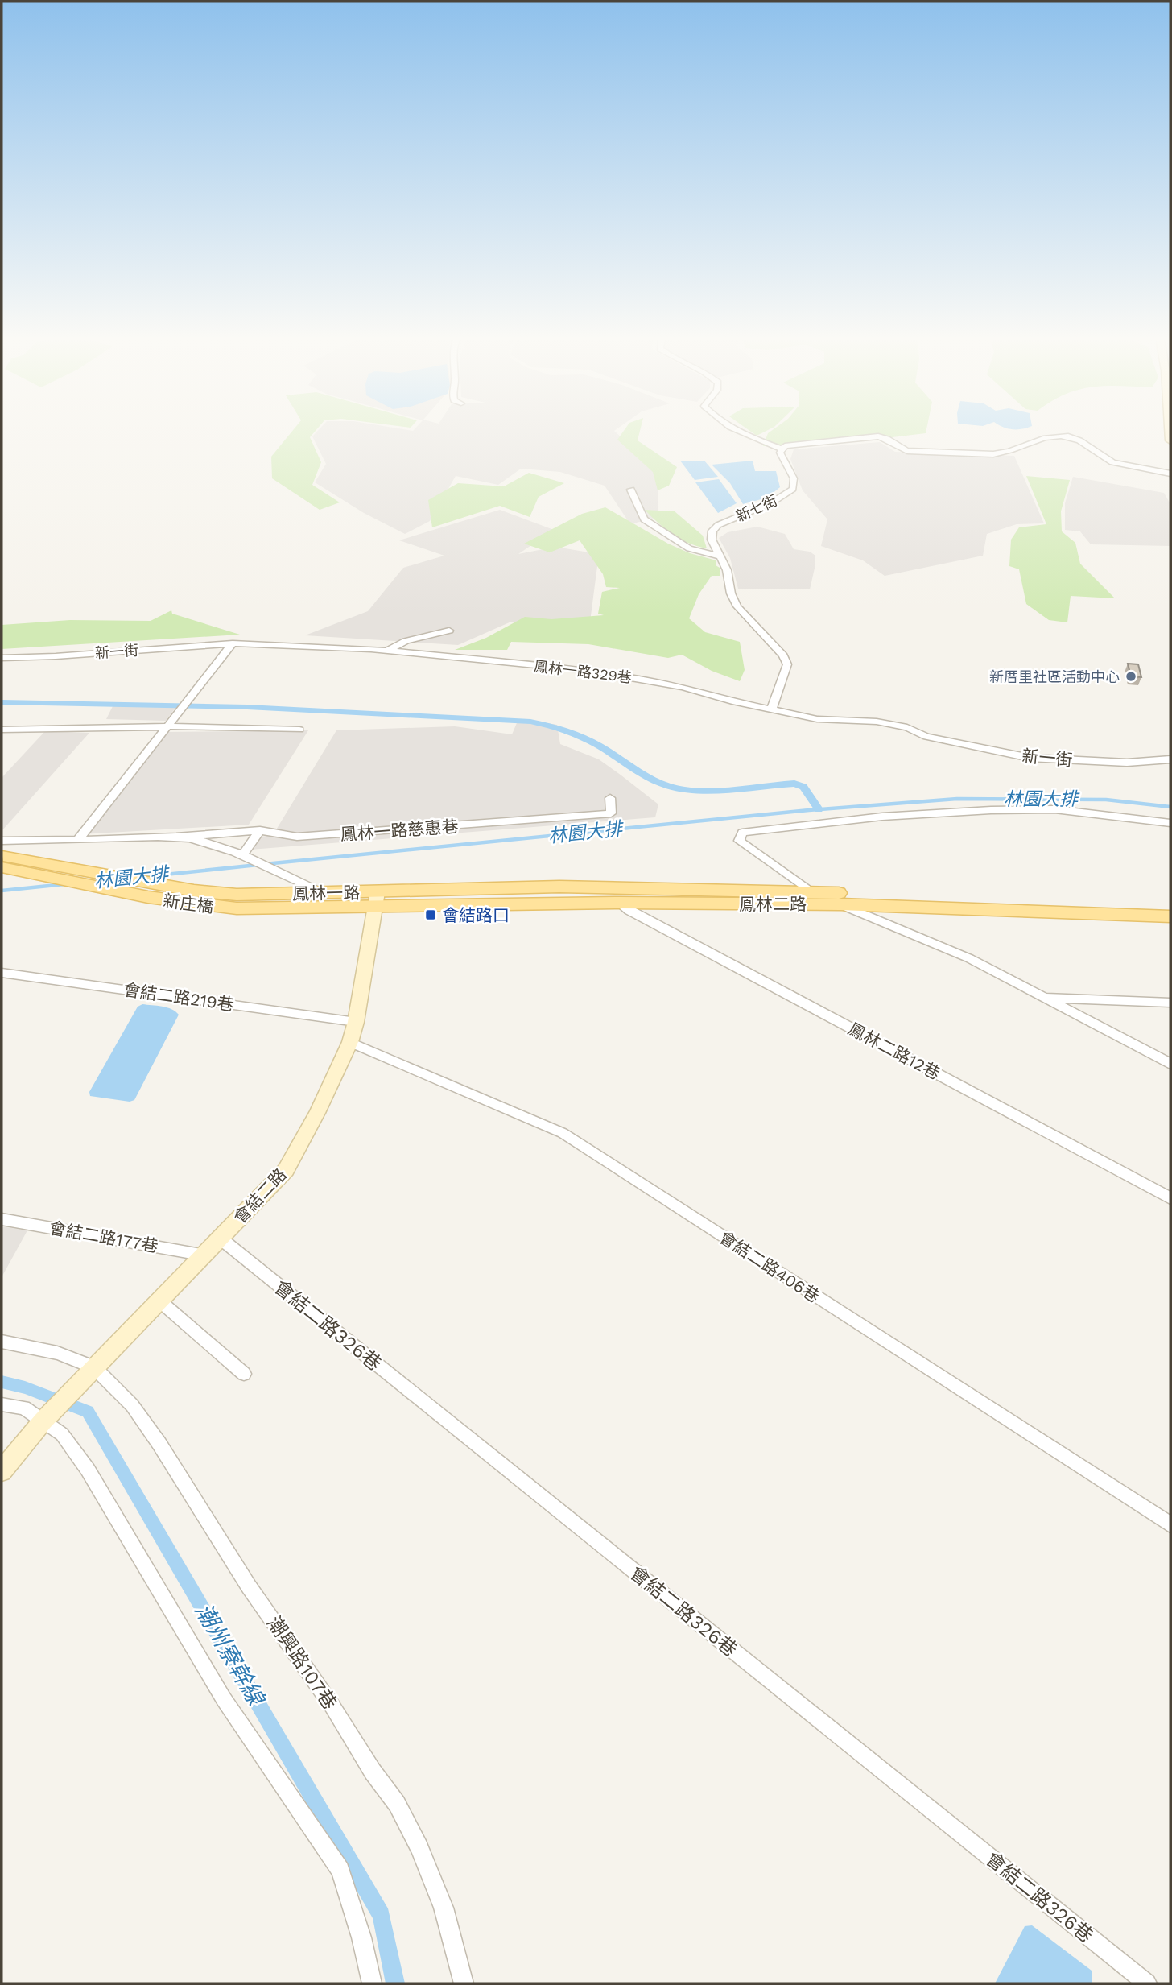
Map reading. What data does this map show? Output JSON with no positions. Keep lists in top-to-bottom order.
{
  "streets": {
    "main road": ["鳳林一路", "新庄橋", "鳳林二路"],
    "street": [
      "新七街",
      "新一街",
      "鳳林一路329巷",
      "鳳林一路慈惠巷",
      "會結二路219巷",
      "鳳林二路12巷",
      "會結二路",
      "會結二路177巷",
      "會結二路406巷",
      "會結二路326巷",
      "潮興路107巷"
    ]
  },
  "crossings": [
    ["新七街", "鳳林一路329巷"],
    ["新一街", "鳳林一路329巷"],
    ["鳳林一路", "新庄橋"],
    ["鳳林一路", "鳳林二路"],
    ["鳳林一路", "會結二路"],
    ["鳳林二路", "鳳林二路12巷"],
    ["鳳林二路", "會結二路"],
    ["會結二路219巷", "會結二路"],
    ["會結二路", "會結二路177巷"],
    ["會結二路", "會結二路406巷"],
    ["會結二路", "會結二路326巷"],
    ["會結二路", "潮興路107巷"]
  ],
  "water": ["林園大排", "潮州寮幹線"],
  "places": {
    "other": ["新厝里社區活動中心"],
    "transit": ["會結路口"]
  }
}
